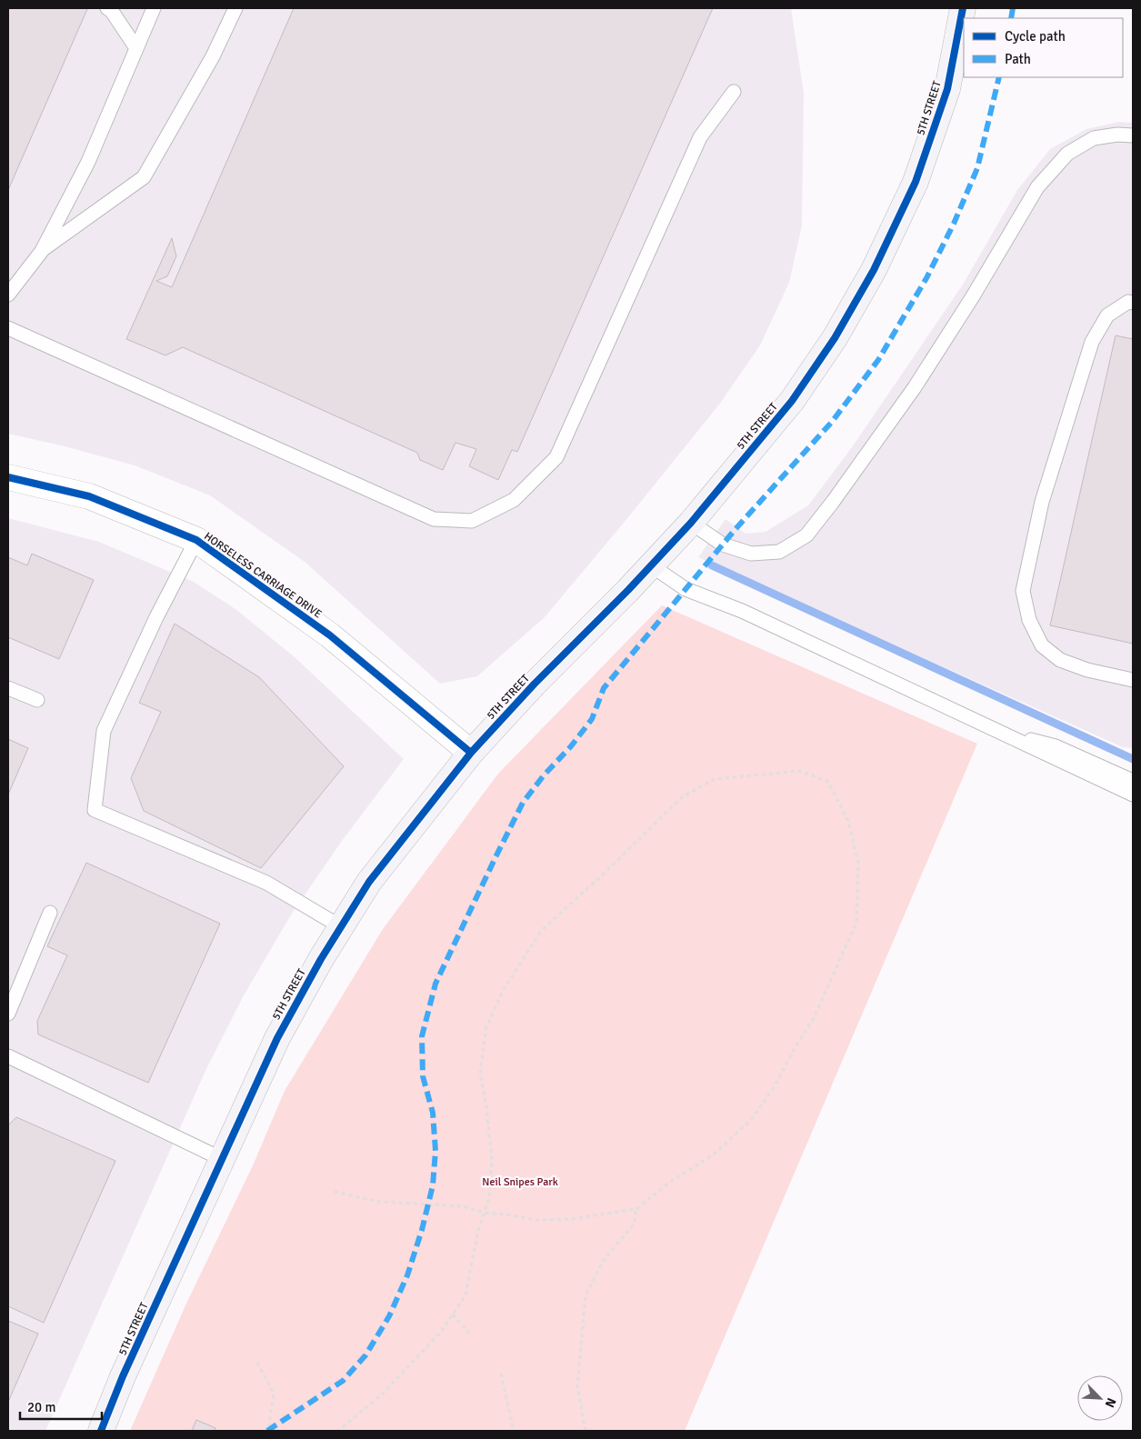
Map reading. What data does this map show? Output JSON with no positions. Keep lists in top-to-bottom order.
{
  "streets": {
    "street": ["5TH STREET", "HORSELESS CARRIAGE DRIVE"]
  },
  "crossings": [
    ["5TH STREET", "HORSELESS CARRIAGE DRIVE"]
  ],
  "parks": ["Neil Snipes Park"],
  "legend": ["Cycle path", "Path"],
  "scale_bar": "20 m",
  "north": "bottom right"
}
